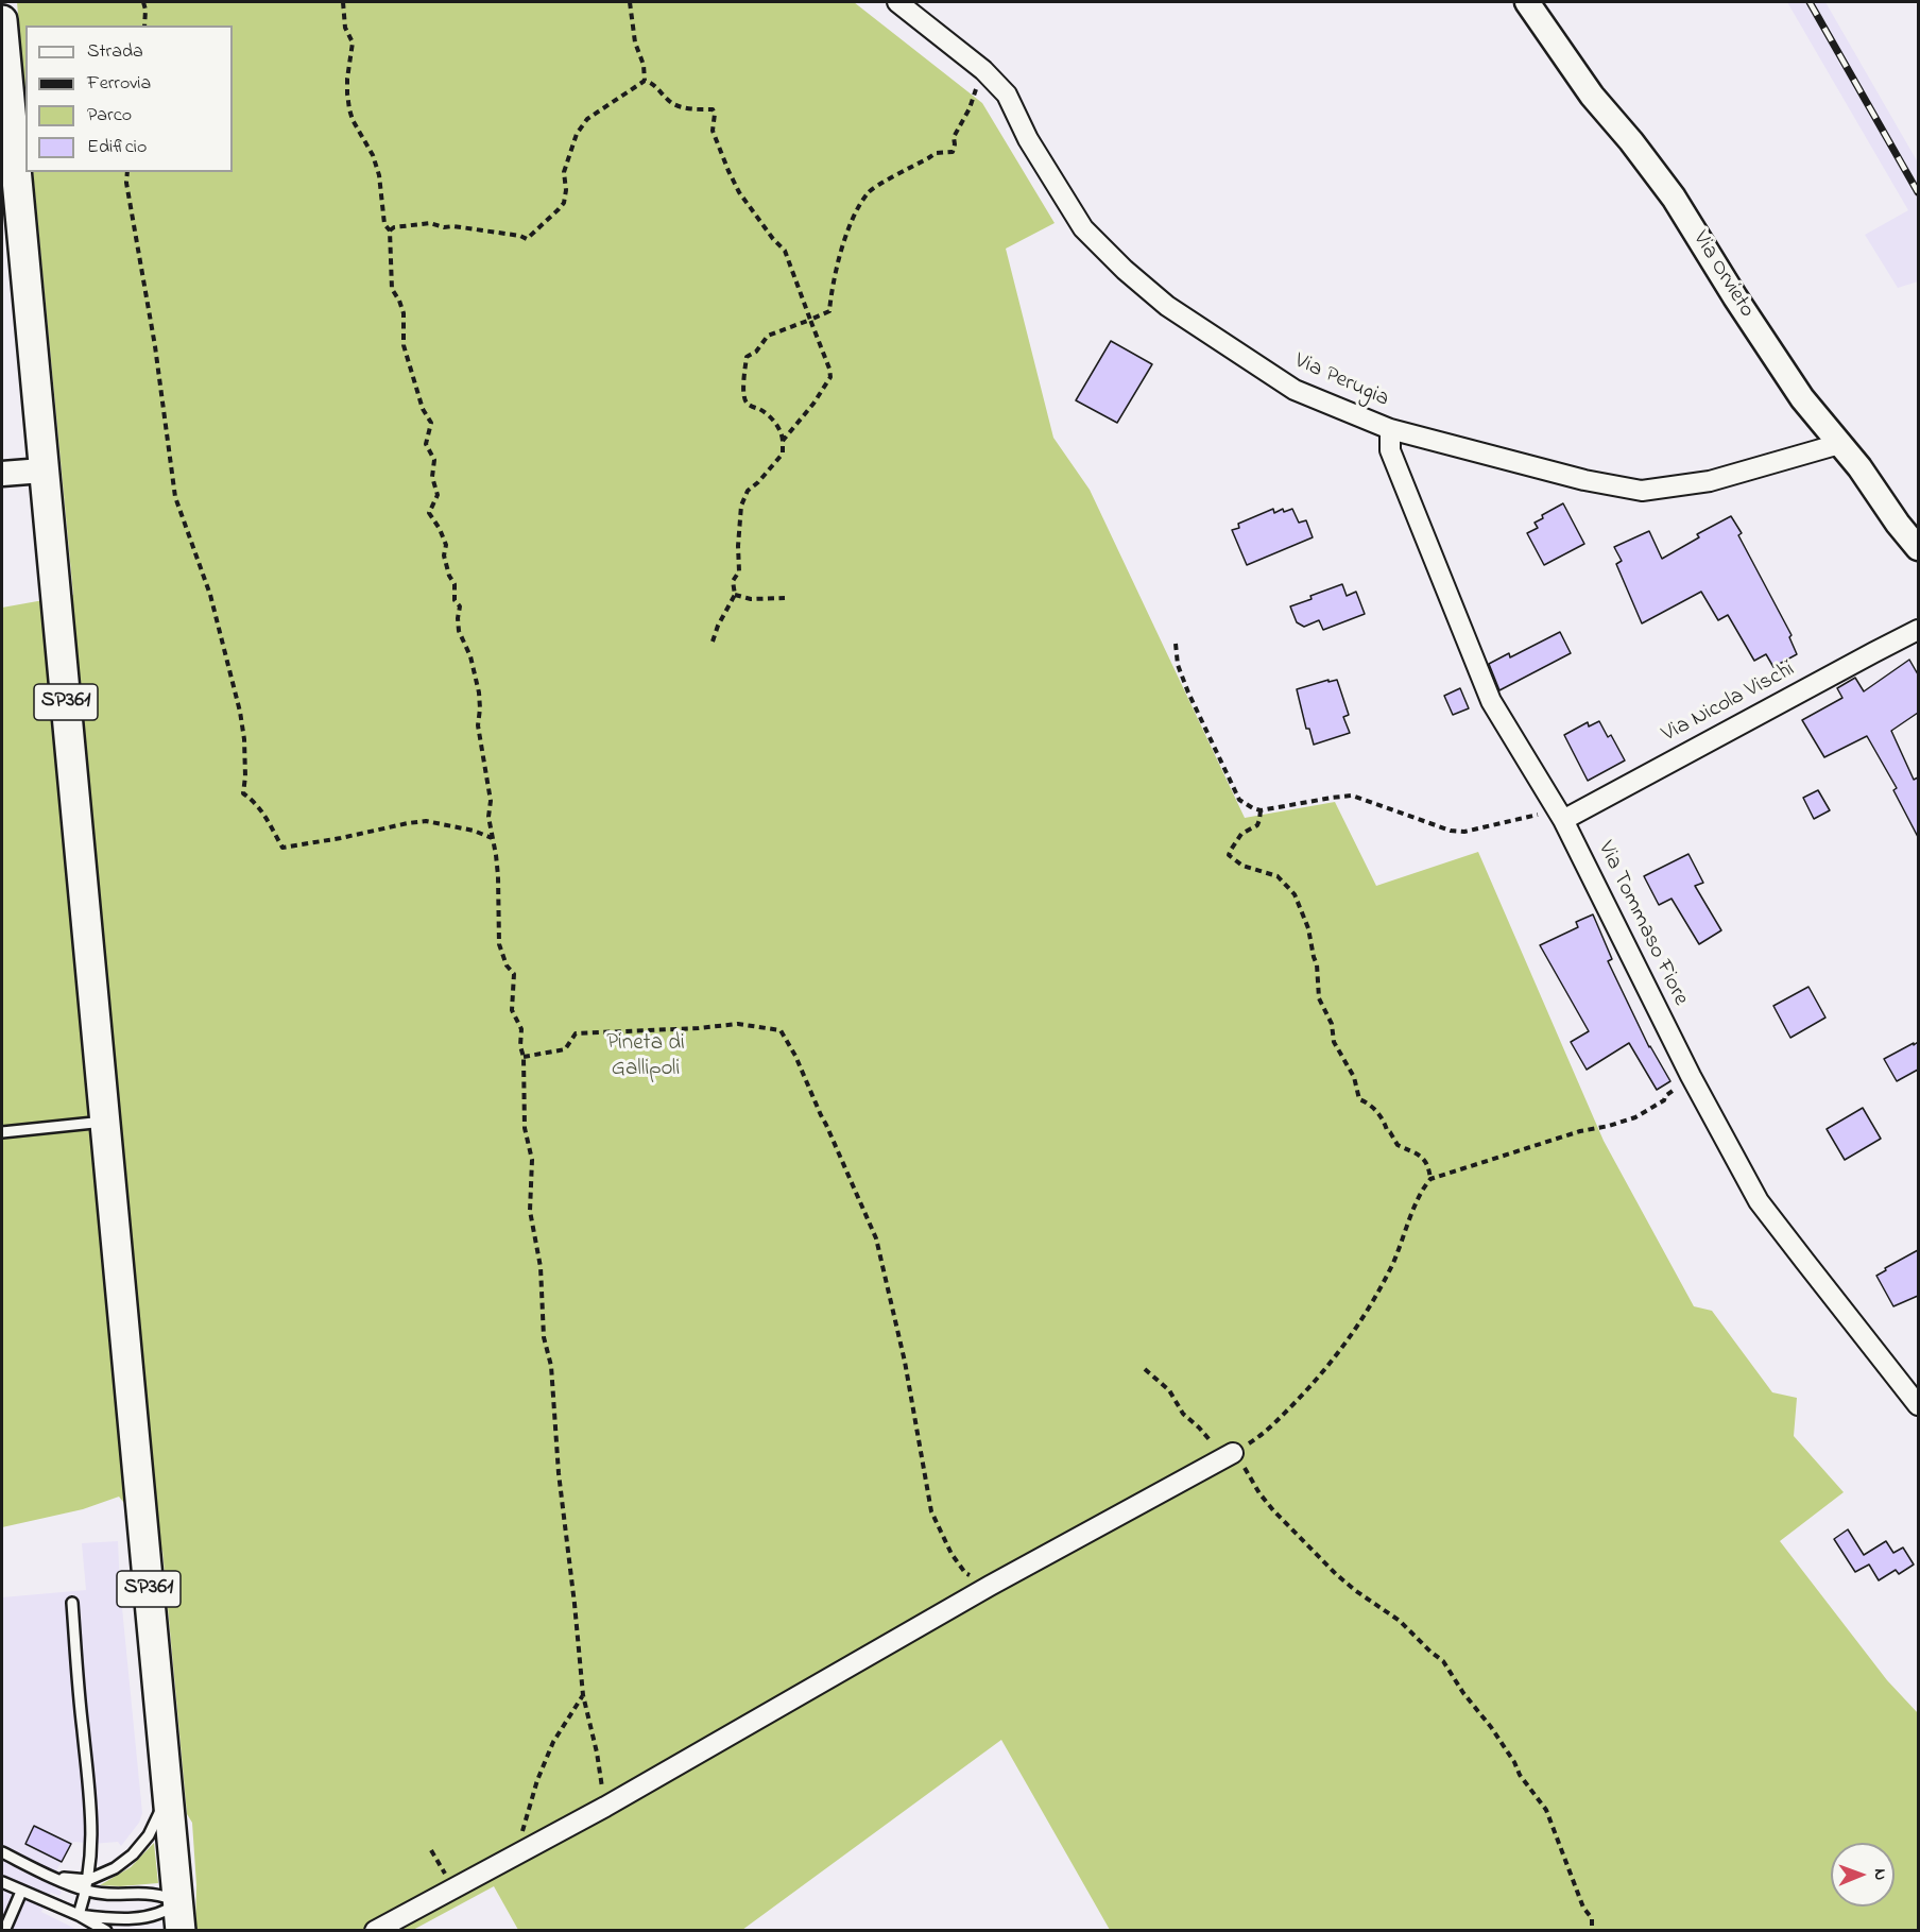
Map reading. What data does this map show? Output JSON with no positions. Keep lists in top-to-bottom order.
{
  "streets": {
    "main road": ["SP361"],
    "street": [
      "Via Orvieto",
      "Via Perugia",
      "Via Nicola Vischi",
      "Via Tommaso Fiore"
    ]
  },
  "crossings": [
    ["Via Orvieto", "Via Perugia"],
    ["Via Perugia", "Via Tommaso Fiore"],
    ["Via Nicola Vischi", "Via Tommaso Fiore"]
  ],
  "parks": ["Pineta di Gallipoli"],
  "legend": [
    "Strada",
    "Ferrovia",
    "Parco",
    "Edificio"
  ],
  "north": "right"
}
